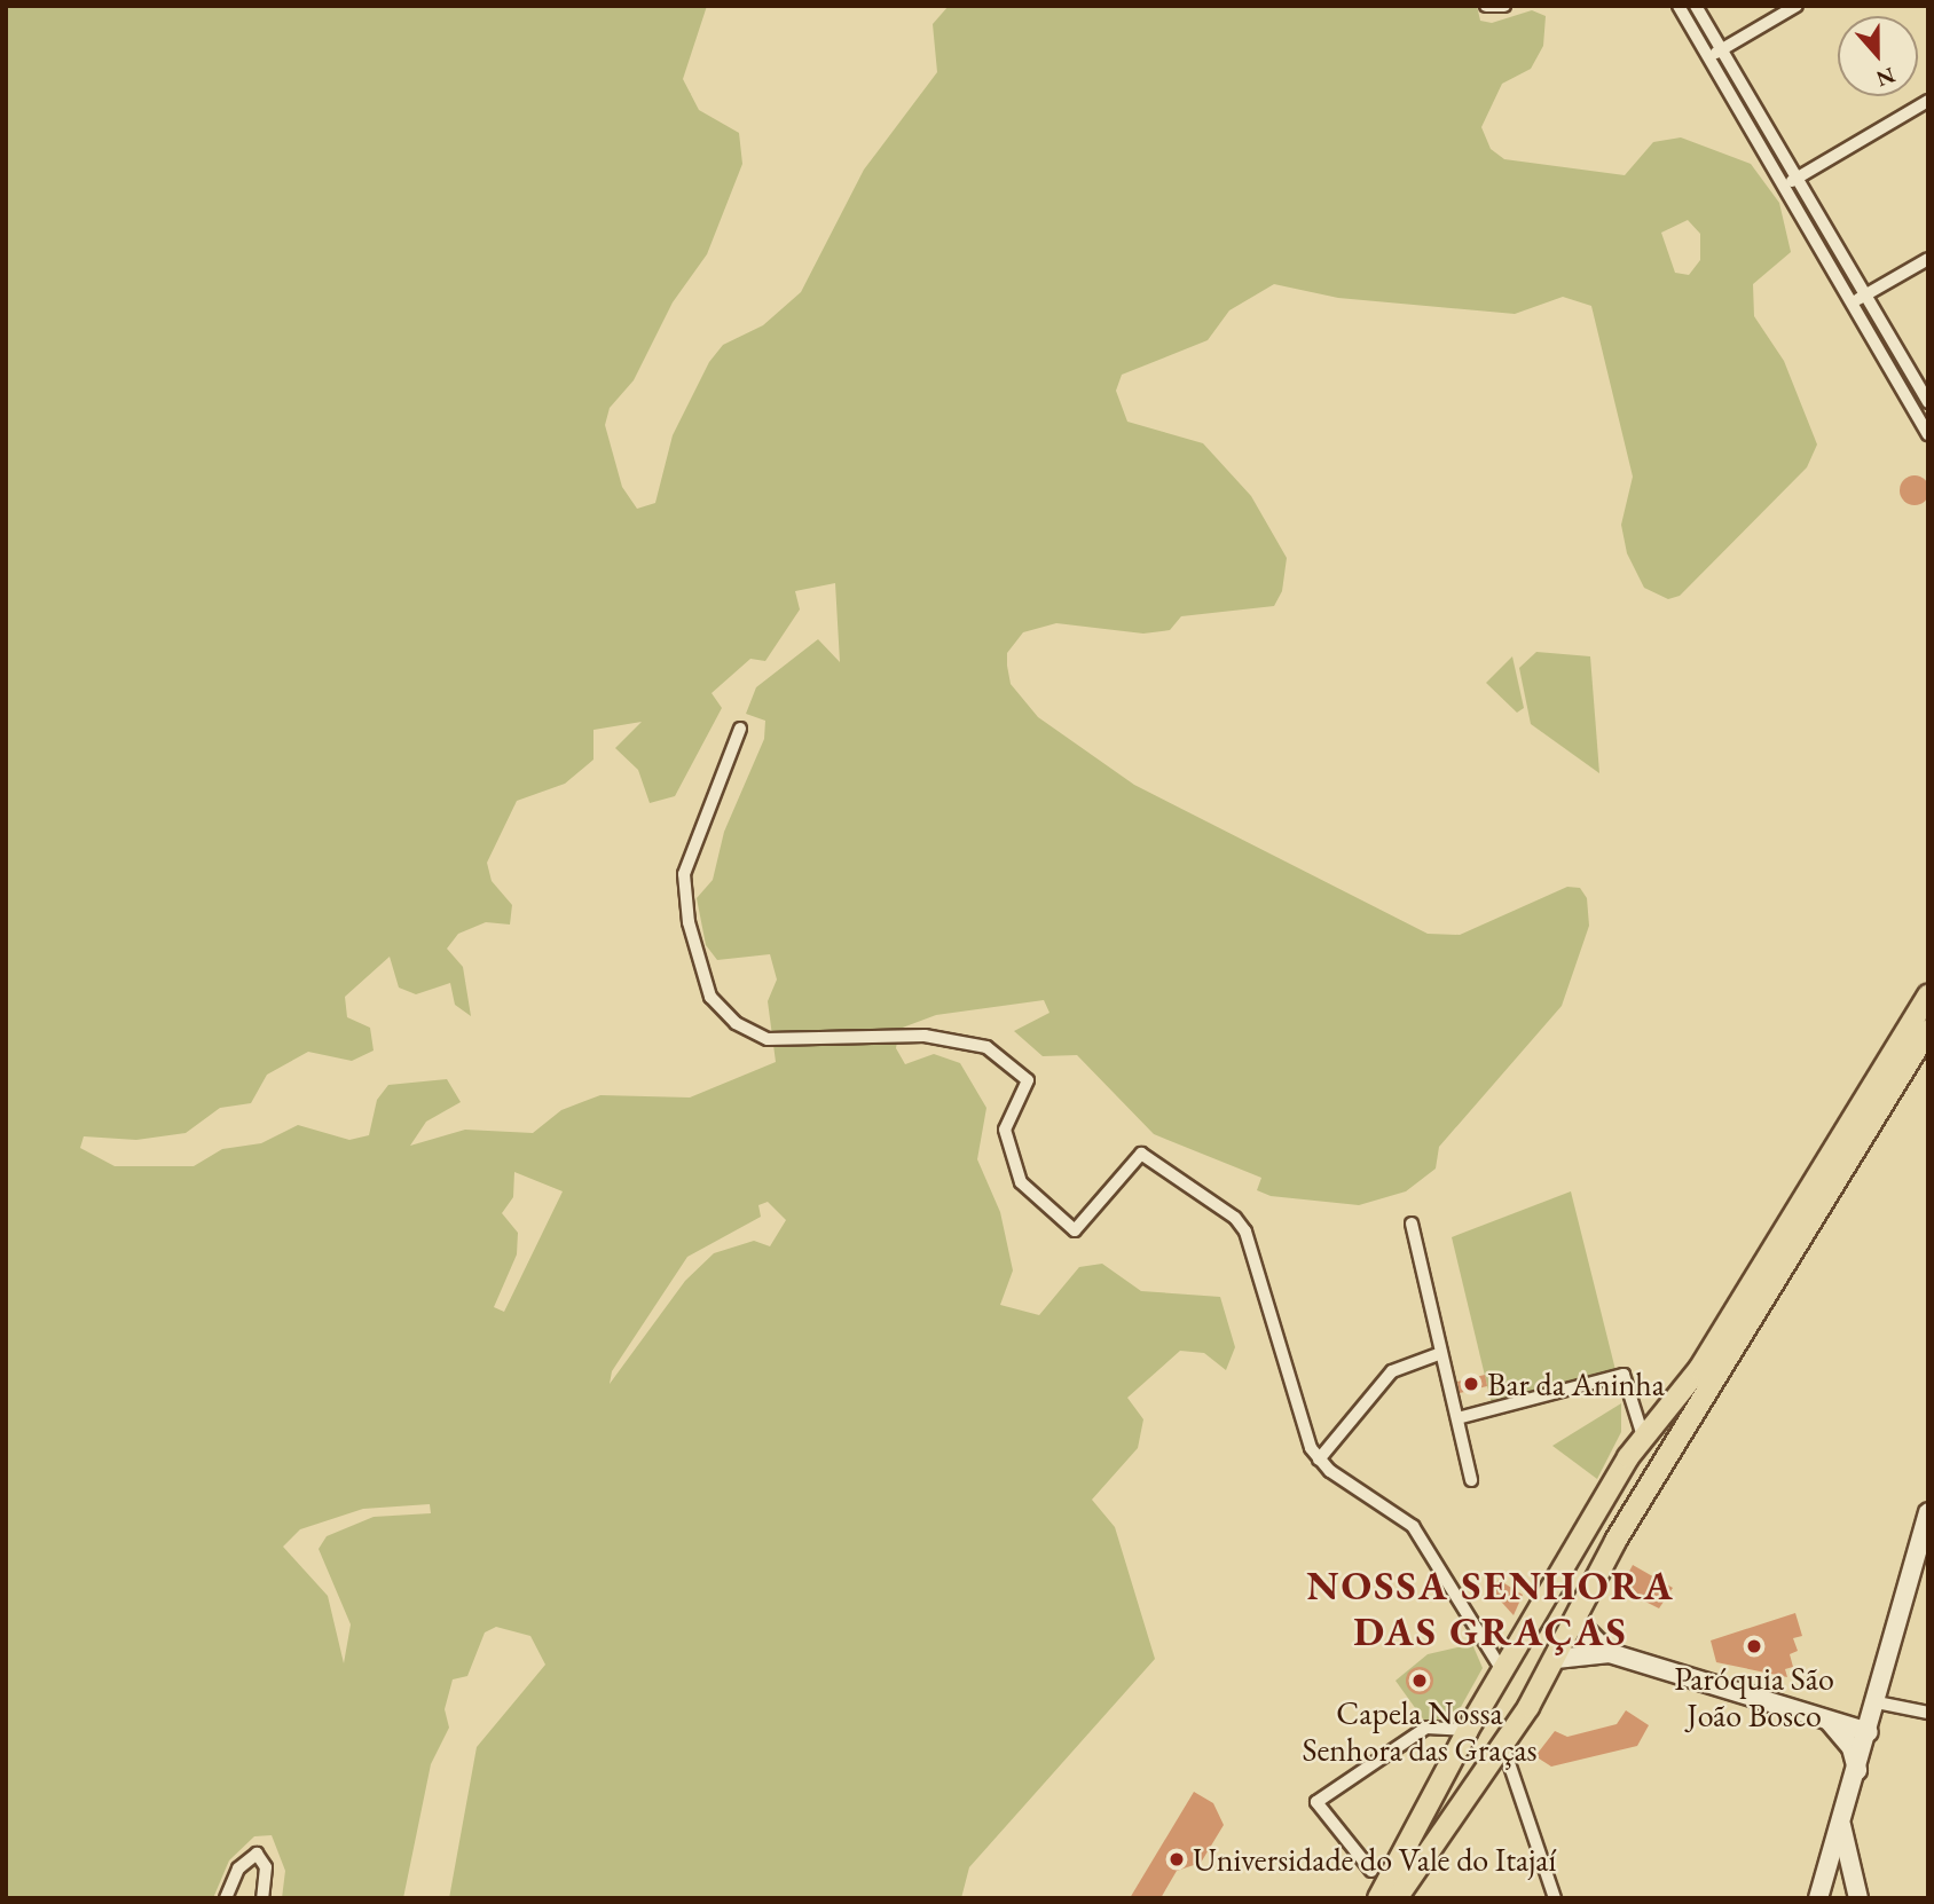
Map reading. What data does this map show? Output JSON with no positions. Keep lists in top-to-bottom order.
{
  "districts": ["NOSSA SENHORA DAS GRAÇAS"],
  "places": [
    "Bar da Aninha",
    "Paróquia São João Bosco",
    "Capela Nossa Senhora das Graças",
    "Universidade do Vale do Itajaí"
  ],
  "north": "bottom"
}
